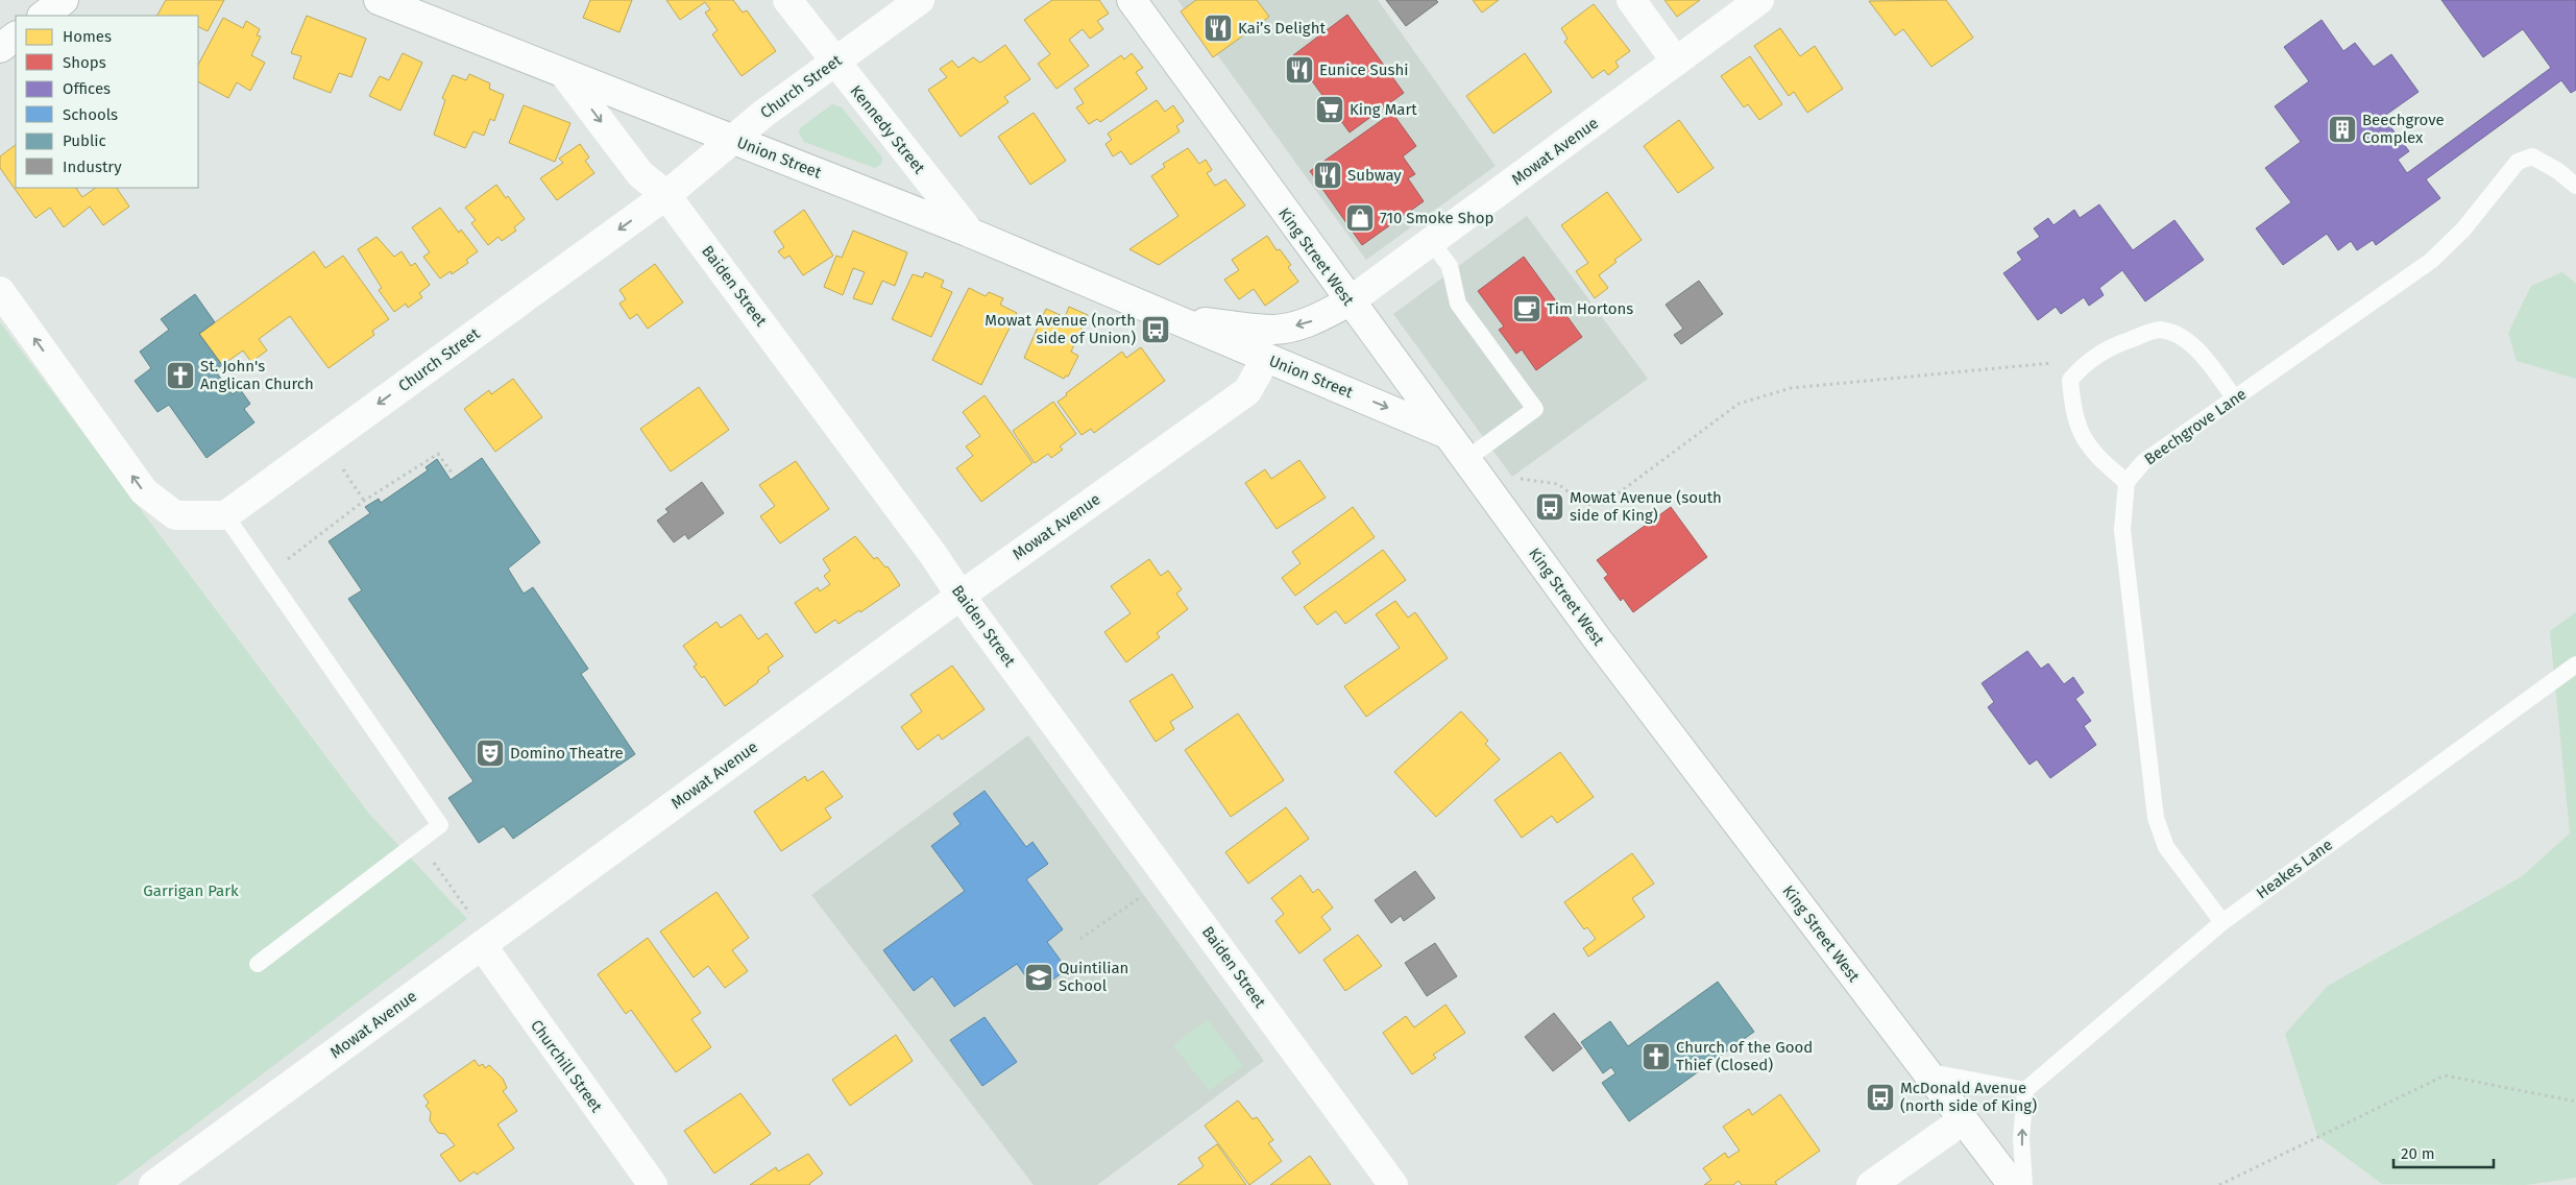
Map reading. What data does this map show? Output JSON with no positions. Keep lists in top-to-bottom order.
{
  "streets": {
    "street": [
      "Church Street",
      "Kennedy Street",
      "Mowat Avenue",
      "Union Street",
      "King Street West",
      "Baiden Street",
      "Churchill Street"
    ],
    "lane": ["Beechgrove Lane", "Heakes Lane"]
  },
  "crossings": [
    ["Church Street", "Kennedy Street"],
    ["Church Street", "Union Street"],
    ["Church Street", "Baiden Street"],
    ["Kennedy Street", "Union Street"],
    ["Mowat Avenue", "Union Street"],
    ["Mowat Avenue", "King Street West"],
    ["Mowat Avenue", "Baiden Street"],
    ["Mowat Avenue", "Churchill Street"],
    ["Union Street", "King Street West"],
    ["Union Street", "Baiden Street"]
  ],
  "one_way": ["Church Street"],
  "parks": ["Garrigan Park"],
  "places": {
    "restaurant": ["Kai’s Delight", "Eunice Sushi", "Subway"],
    "supermarket": ["King Mart"],
    "building": ["Beechgrove Complex"],
    "shop": ["710 Smoke Shop"],
    "cafe": ["Tim Hortons"],
    "bus stop": ["Mowat Avenue (north side of Union)", "Mowat Avenue (south side of King)", "McDonald Avenue (north side of King)"],
    "church": ["St. John's Anglican Church", "Church of the Good Thief (Closed)"],
    "theatre": ["Domino Theatre"],
    "school or university": ["Quintilian School"]
  },
  "legend": [
    "Homes",
    "Shops",
    "Offices",
    "Schools",
    "Public",
    "Industry"
  ],
  "scale_bar": "20 m"
}
